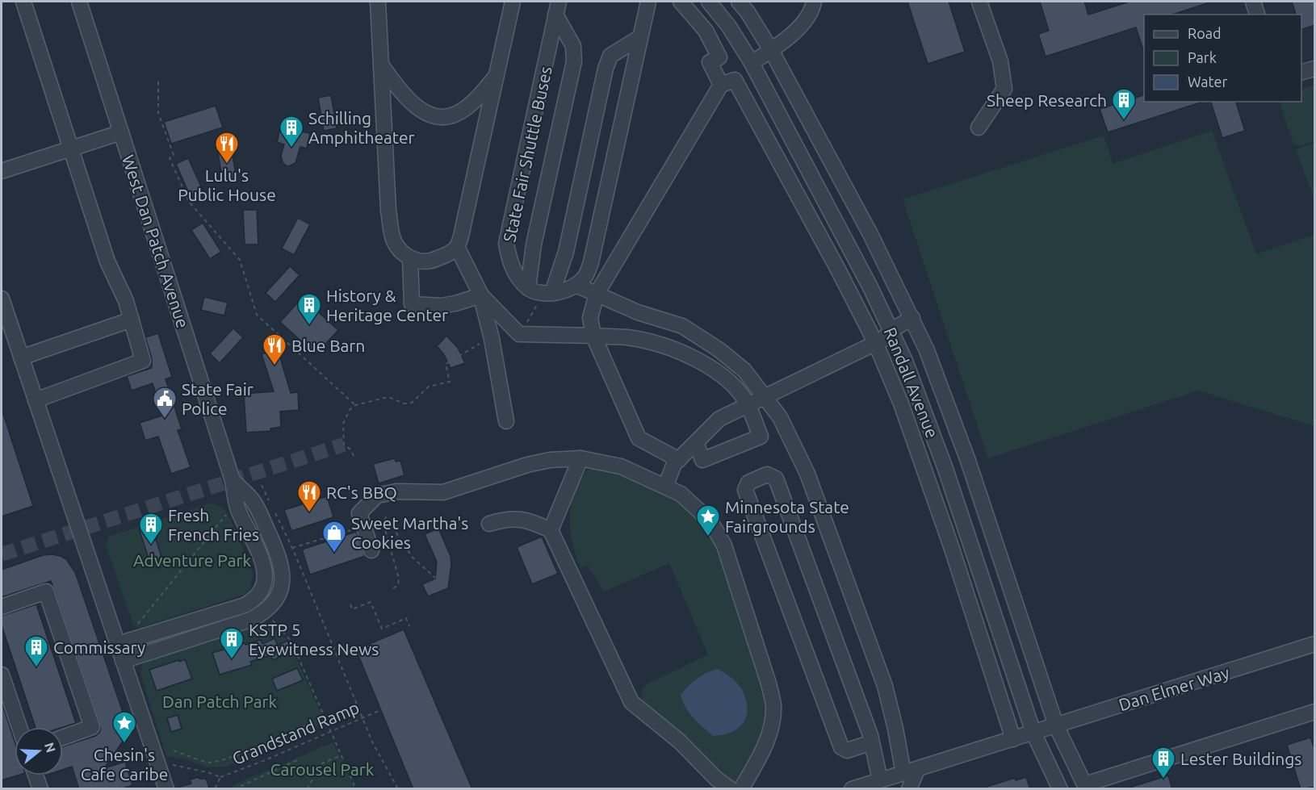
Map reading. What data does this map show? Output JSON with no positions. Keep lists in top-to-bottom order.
{
  "streets": {
    "street": [
      "State Fair Shuttle Buses",
      "West Dan Patch Avenue",
      "Randall Avenue",
      "Dan Elmer Way"
    ],
    "path": ["Grandstand Ramp"]
  },
  "crossings": [
    ["Randall Avenue", "Dan Elmer Way"]
  ],
  "parks": ["Adventure Park", "Dan Patch Park", "Carousel Park"],
  "places": {
    "building": [
      "Sheep Research",
      "Schilling Amphitheater",
      "History & Heritage Center",
      "Fresh French Fries",
      "KSTP 5 Eyewitness News",
      "Commissary",
      "Lester Buildings"
    ],
    "restaurant": ["Lulu's Public House", "Blue Barn", "RC's BBQ"],
    "public building": ["State Fair Police"],
    "place": ["Minnesota State Fairgrounds", "Chesin's Cafe Caribe"],
    "shop": ["Sweet Martha's Cookies"]
  },
  "legend": ["Road", "Park", "Water"],
  "north": "right"
}
